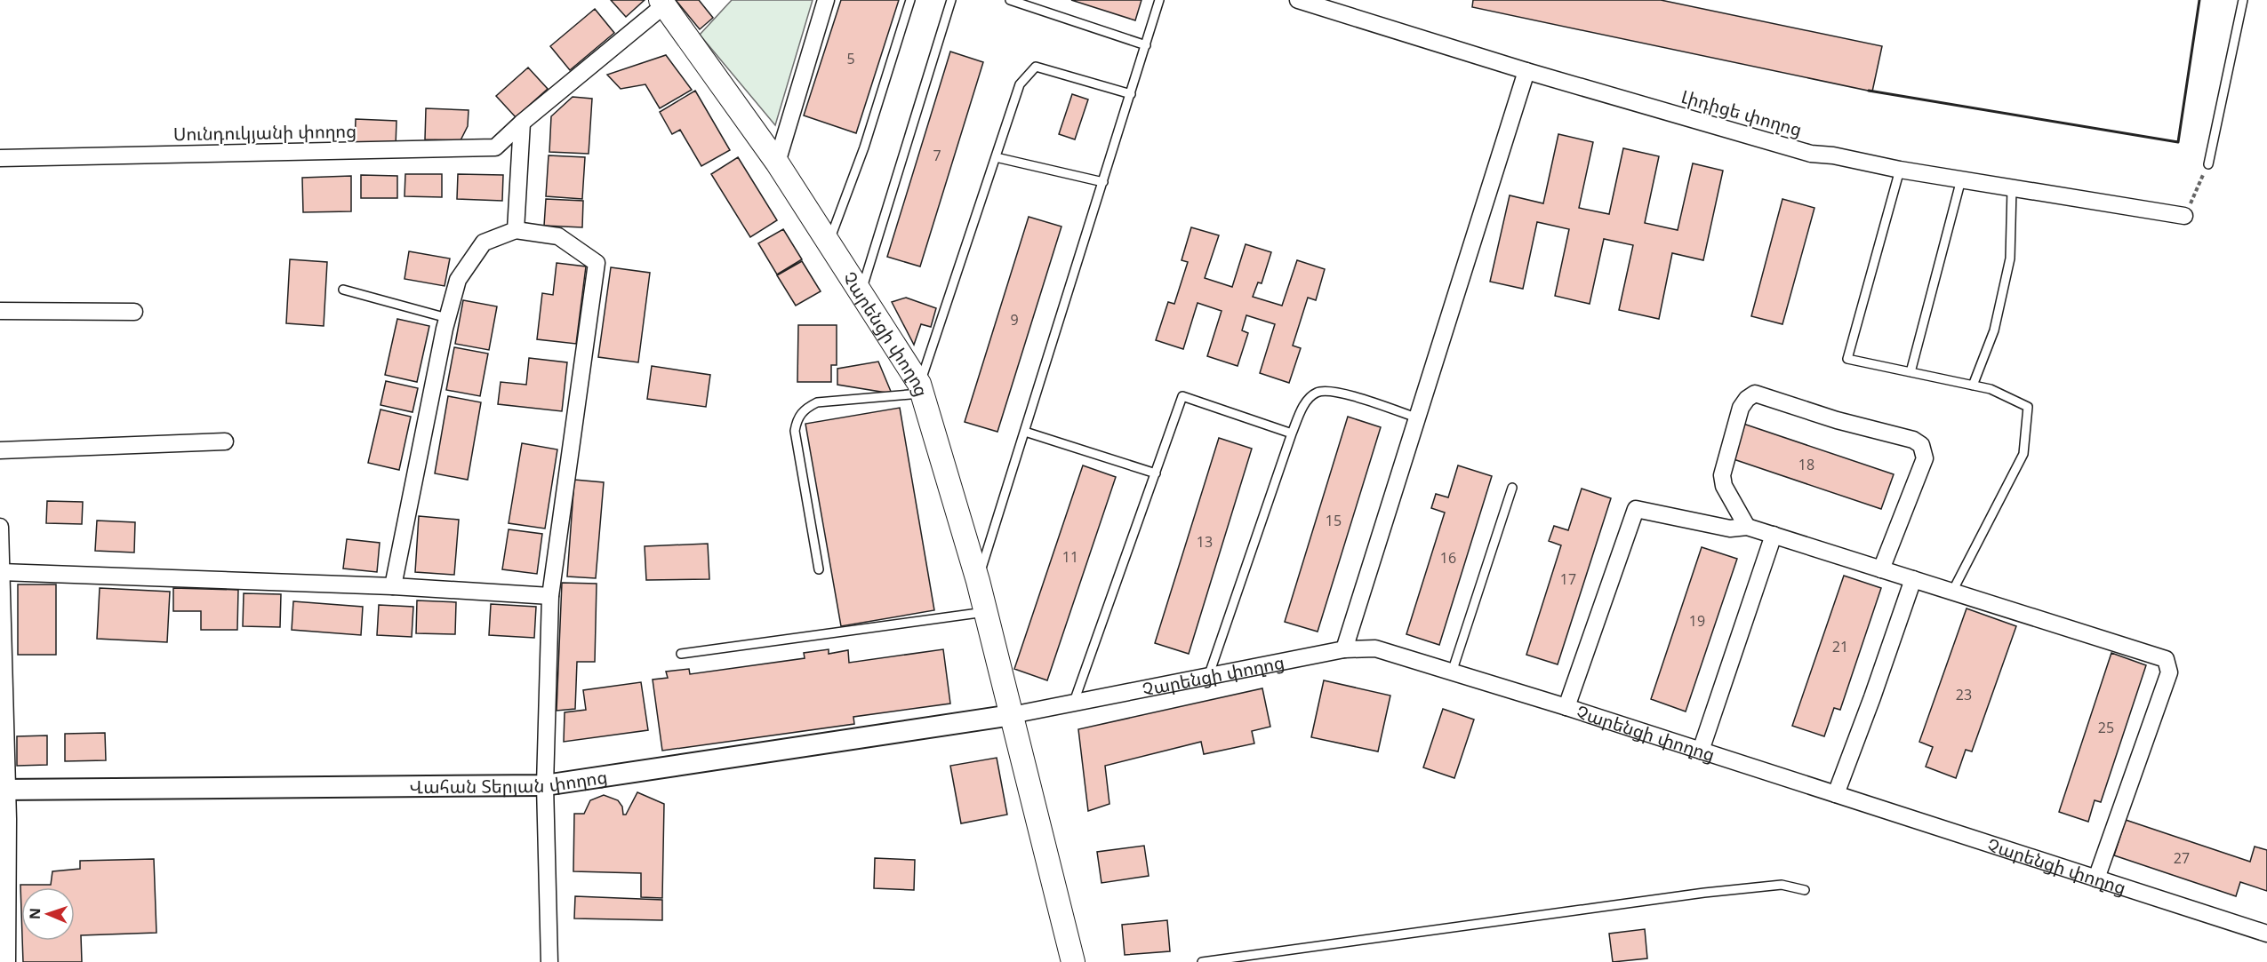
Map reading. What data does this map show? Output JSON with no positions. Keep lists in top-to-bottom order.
{
  "streets": {
    "main road": ["Չարենցի փողոց"],
    "street": ["Լիդիցե փողոց", "Սունդուկյանի փողոց", "Վահան Տերյան փողոց"]
  },
  "crossings": [
    ["Սունդուկյանի փողոց", "Չարենցի փողոց"],
    ["Չարենցի փողոց", "Վահան Տերյան փողոց"]
  ],
  "house_numbers": [
    "5",
    "7",
    "9",
    "18",
    "15",
    "13",
    "11",
    "16",
    "17",
    "19",
    "21",
    "23",
    "25",
    "27"
  ],
  "north": "left"
}
